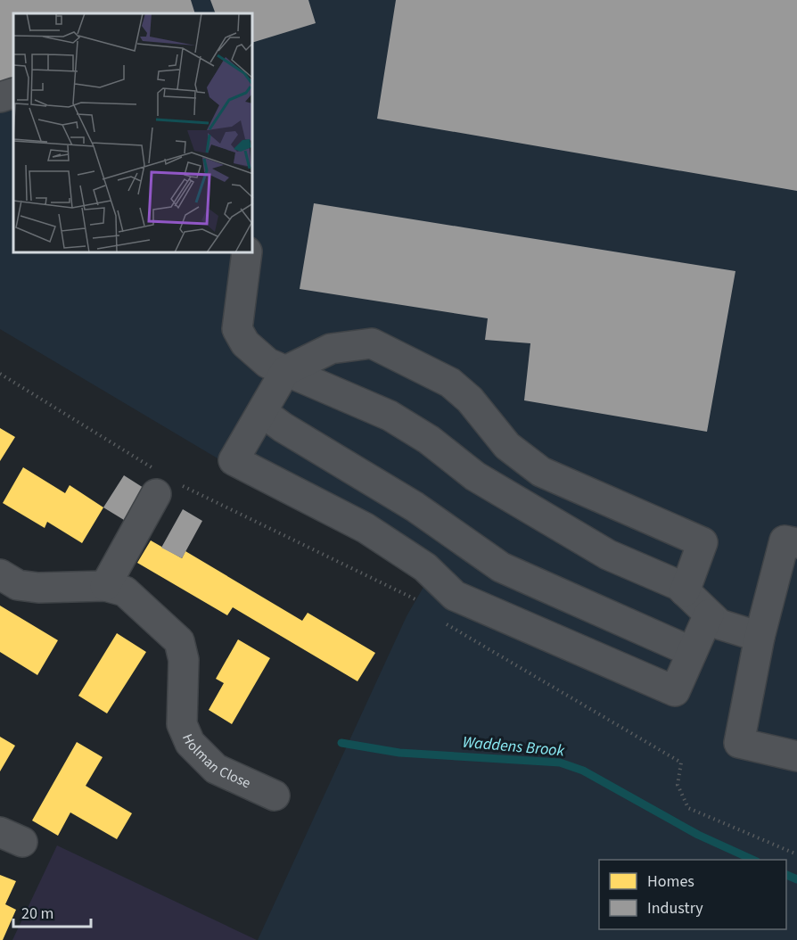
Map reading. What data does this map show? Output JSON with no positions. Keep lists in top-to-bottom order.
{
  "streets": {
    "street": ["Holman Close"]
  },
  "water": ["Waddens Brook"],
  "legend": ["Homes", "Industry"],
  "scale_bar": "20 m"
}
